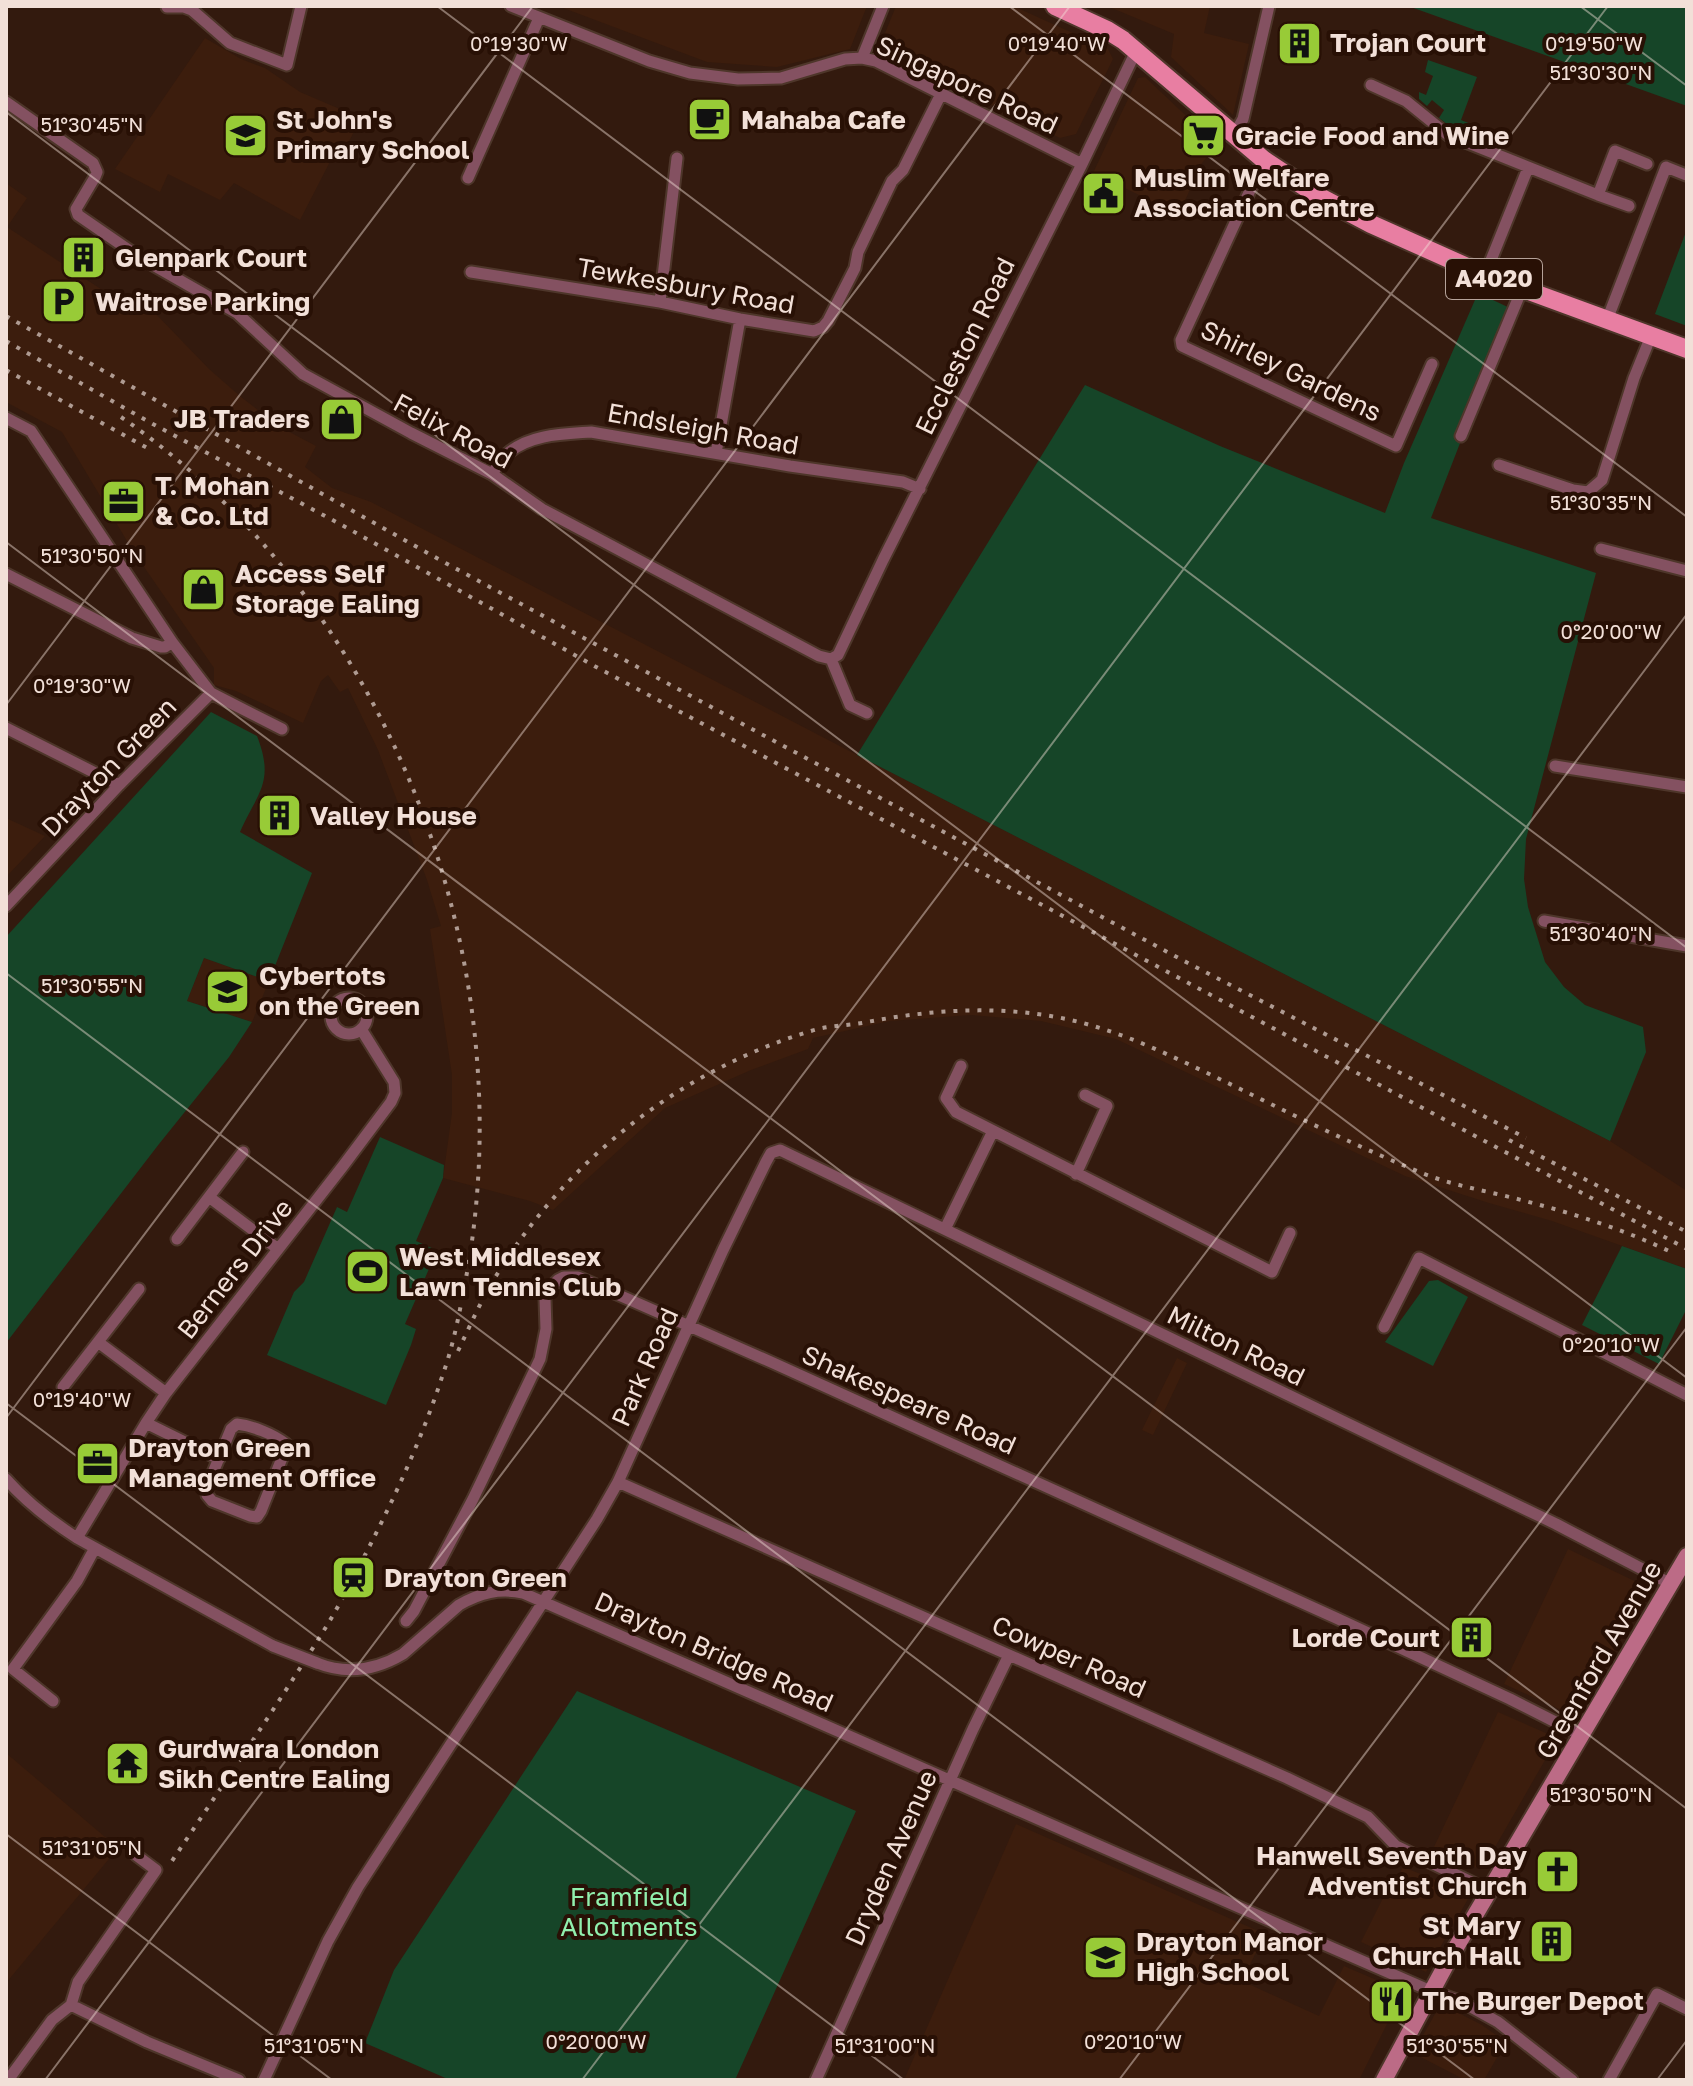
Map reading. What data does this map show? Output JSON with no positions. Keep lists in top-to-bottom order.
{
  "streets": {
    "main road": ["A4020"],
    "street": [
      "Singapore Road",
      "Tewkesbury Road",
      "Eccleston Road",
      "Shirley Gardens",
      "Endsleigh Road",
      "Felix Road",
      "Drayton Green",
      "Berners Drive",
      "Milton Road",
      "Park Road",
      "Shakespeare Road",
      "Drayton Bridge Road",
      "Cowper Road",
      "Greenford Avenue",
      "Dryden Avenue"
    ]
  },
  "crossings": [
    ["Singapore Road", "Tewkesbury Road"],
    ["Singapore Road", "Eccleston Road"],
    ["A4020", "Eccleston Road"],
    ["A4020", "Shirley Gardens"],
    ["Eccleston Road", "Endsleigh Road"],
    ["Eccleston Road", "Felix Road"],
    ["Endsleigh Road", "Felix Road"],
    ["Berners Drive", "Drayton Bridge Road"],
    ["Milton Road", "Park Road"],
    ["Milton Road", "Greenford Avenue"],
    ["Park Road", "Shakespeare Road"],
    ["Park Road", "Drayton Bridge Road"],
    ["Park Road", "Cowper Road"],
    ["Shakespeare Road", "Greenford Avenue"],
    ["Drayton Bridge Road", "Greenford Avenue"],
    ["Drayton Bridge Road", "Dryden Avenue"],
    ["Cowper Road", "Greenford Avenue"],
    ["Cowper Road", "Dryden Avenue"]
  ],
  "parks": ["Framfield Allotments"],
  "places": {
    "building": [
      "Trojan Court",
      "Glenpark Court",
      "Valley House",
      "Lorde Court",
      "St Mary Church Hall"
    ],
    "cafe": ["Mahaba Cafe"],
    "school or university": ["St John's Primary School", "Cybertots on the Green", "Drayton Manor High School"],
    "supermarket": ["Gracie Food and Wine"],
    "public building": ["Muslim Welfare Association Centre"],
    "parking": ["Waitrose Parking"],
    "shop": ["JB Traders", "Access Self Storage Ealing"],
    "office": ["T. Mohan & Co. Ltd", "Drayton Green Management Office"],
    "sports": ["West Middlesex Lawn Tennis Club"],
    "station": ["Drayton Green"],
    "temple": ["Gurdwara London Sikh Centre Ealing"],
    "church": ["Hanwell Seventh Day Adventist Church"],
    "restaurant": ["The Burger Depot"]
  },
  "coordinates": [
    "0°19'30\"W",
    "0°19'40\"W",
    "0°19'50\"W",
    "51°30'30\"N",
    "51°30'45\"N",
    "51°30'35\"N",
    "51°30'50\"N",
    "0°20'00\"W",
    "51°30'40\"N",
    "51°30'55\"N",
    "0°20'10\"W",
    "51°31'05\"N",
    "51°31'00\"N"
  ]
}
